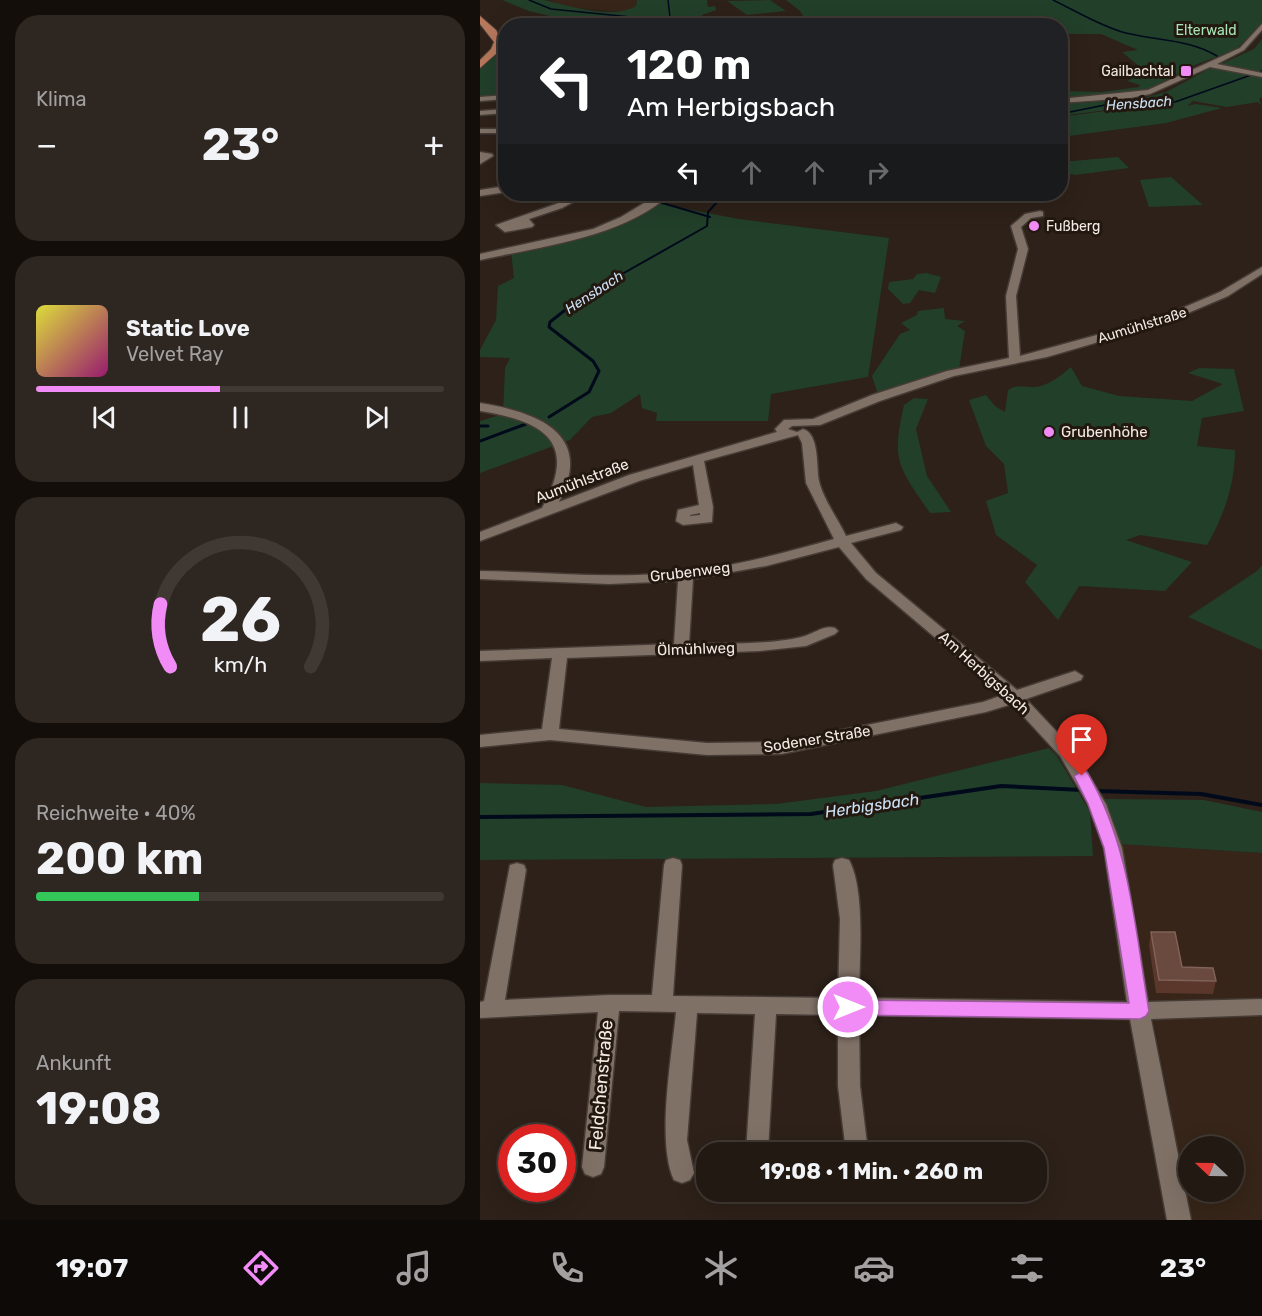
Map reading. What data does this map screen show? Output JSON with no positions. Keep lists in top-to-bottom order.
{
  "streets": {
    "street": [
      "Aumühlstraße",
      "Grubenweg",
      "Ölmühlweg",
      "Am Herbigsbach",
      "Sodener Straße",
      "Feldchenstraße"
    ]
  },
  "crossings": [
    ["Aumühlstraße", "Am Herbigsbach"],
    ["Grubenweg", "Am Herbigsbach"],
    ["Am Herbigsbach", "Sodener Straße"],
    ["Am Herbigsbach", "Feldchenstraße"]
  ],
  "water": ["Hensbach", "Herbigsbach"],
  "parks": ["Elterwald"],
  "places": {
    "transit": ["Gailbachtal"],
    "other": ["Fußberg", "Grubenhöhe"]
  },
  "north": "left",
  "page": {
    "tile": [
      "Klima",
      ["Reichweite · 40%", "200 km"],
      ["Ankunft", "19:08"]
    ],
    "turn": ["120 m", "Am Herbigsbach"],
    "heat": ["−", "23°", "+"],
    "song": ["Static Love", "Velvet Ray"],
    "limit": "30",
    "trip": "19:08 · 1 Min. · 260 m",
    "tabs": ["19:07", "23°"],
    "gauge": ["26", "km/h"]
  }
}
